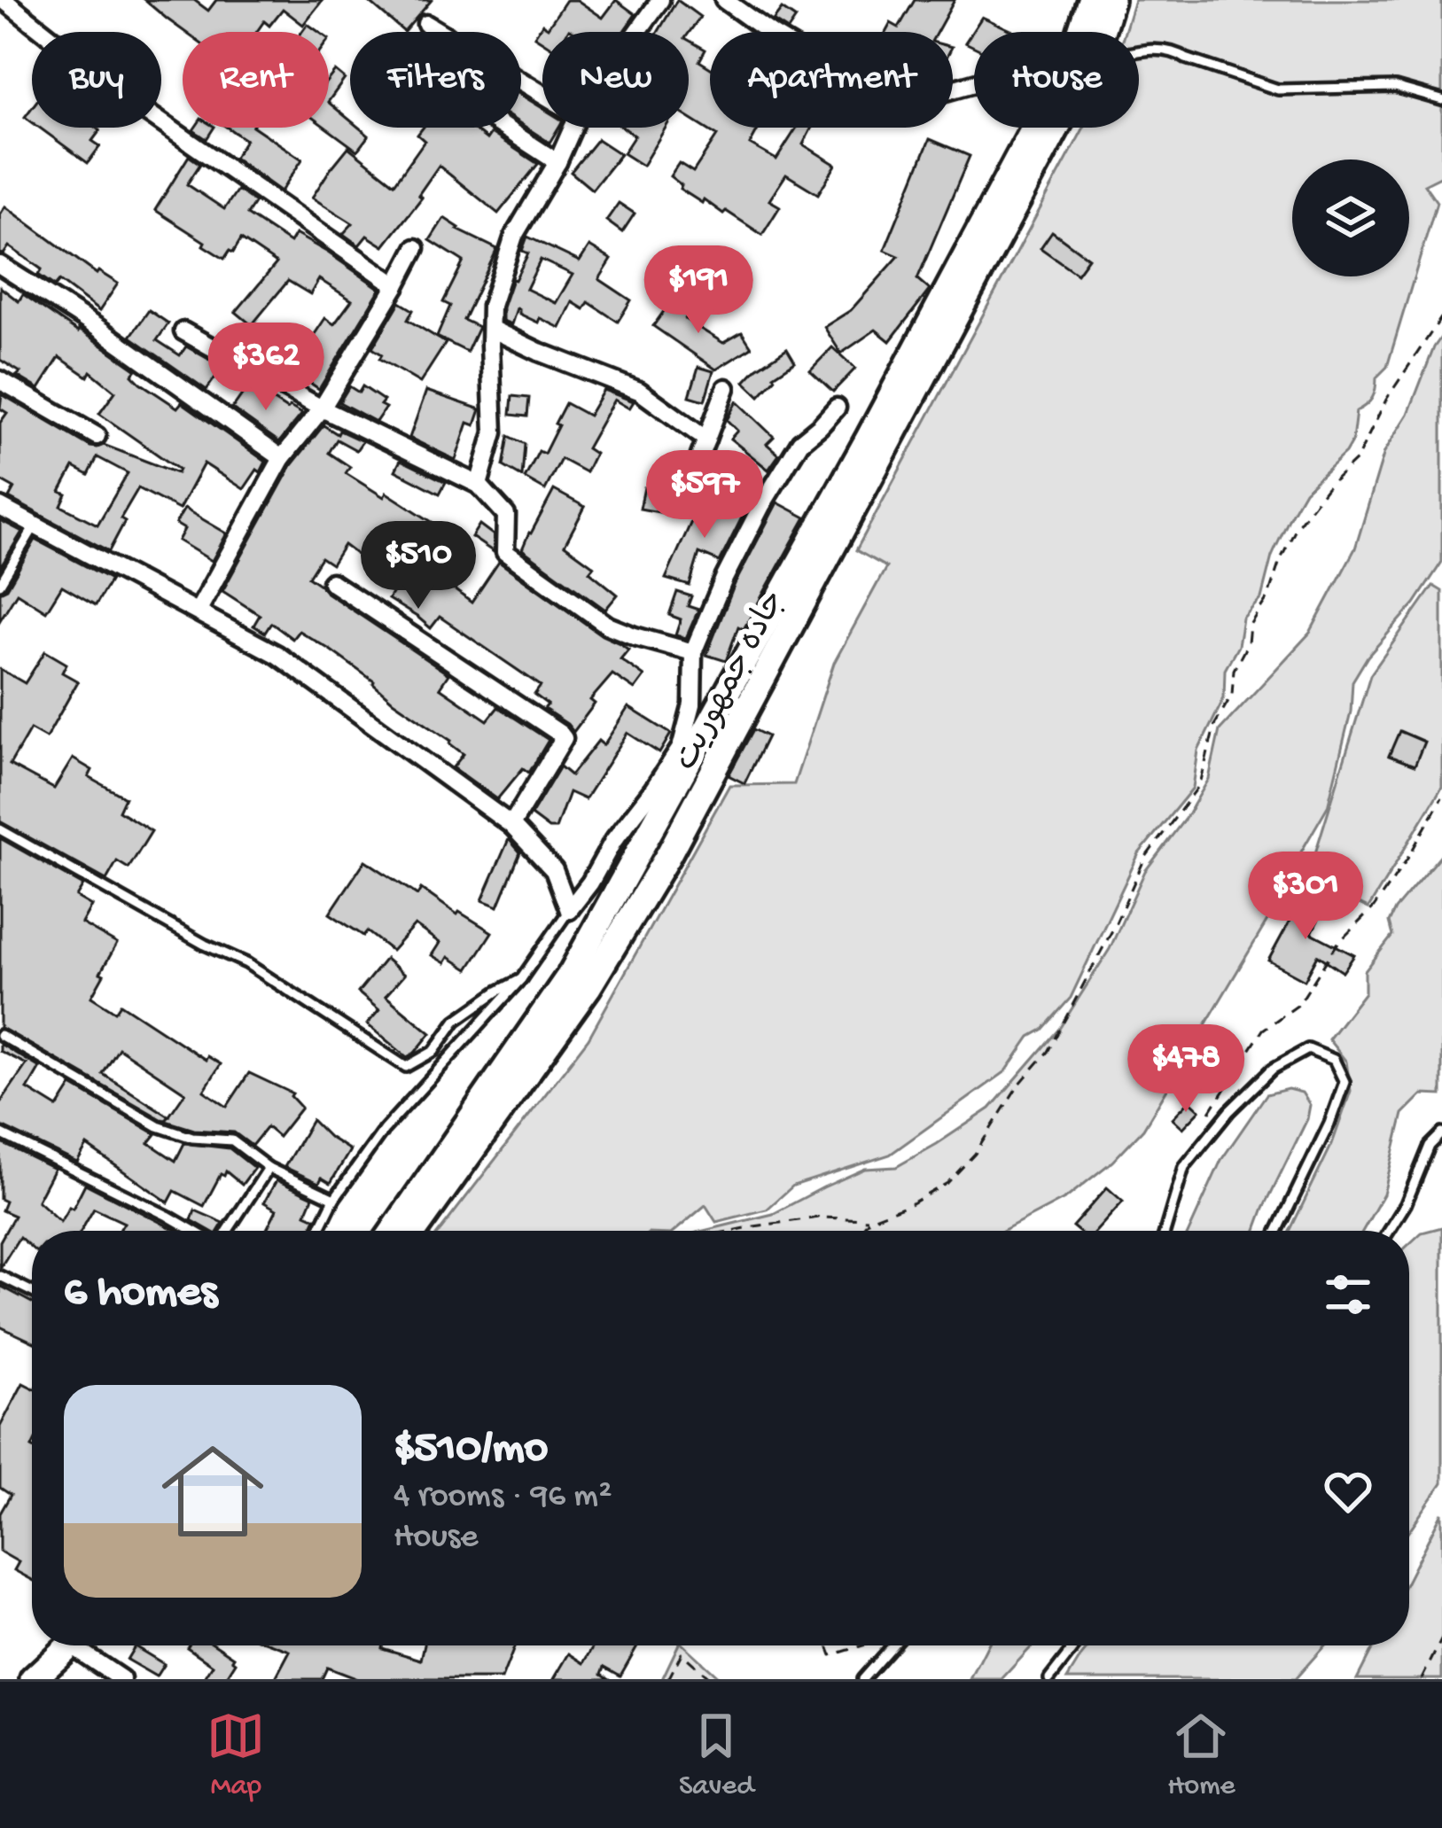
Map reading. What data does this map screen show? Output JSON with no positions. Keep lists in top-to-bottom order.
{
  "streets": {
    "main road": ["جاده جمهوریت"]
  },
  "page": {
    "chip": [
      "Buy",
      "Rent",
      "Filters",
      "New",
      "Apartment",
      "House"
    ],
    "price": [
      "$191",
      "$362",
      "$597",
      "$510",
      "$301",
      "$478"
    ],
    "heading": "6 homes",
    "list": [
      {
        "name": "$510/mo",
        "note": "4 rooms · 96 m² · House"
      }
    ],
    "tabs": ["Map", "Saved", "Home"]
  }
}
